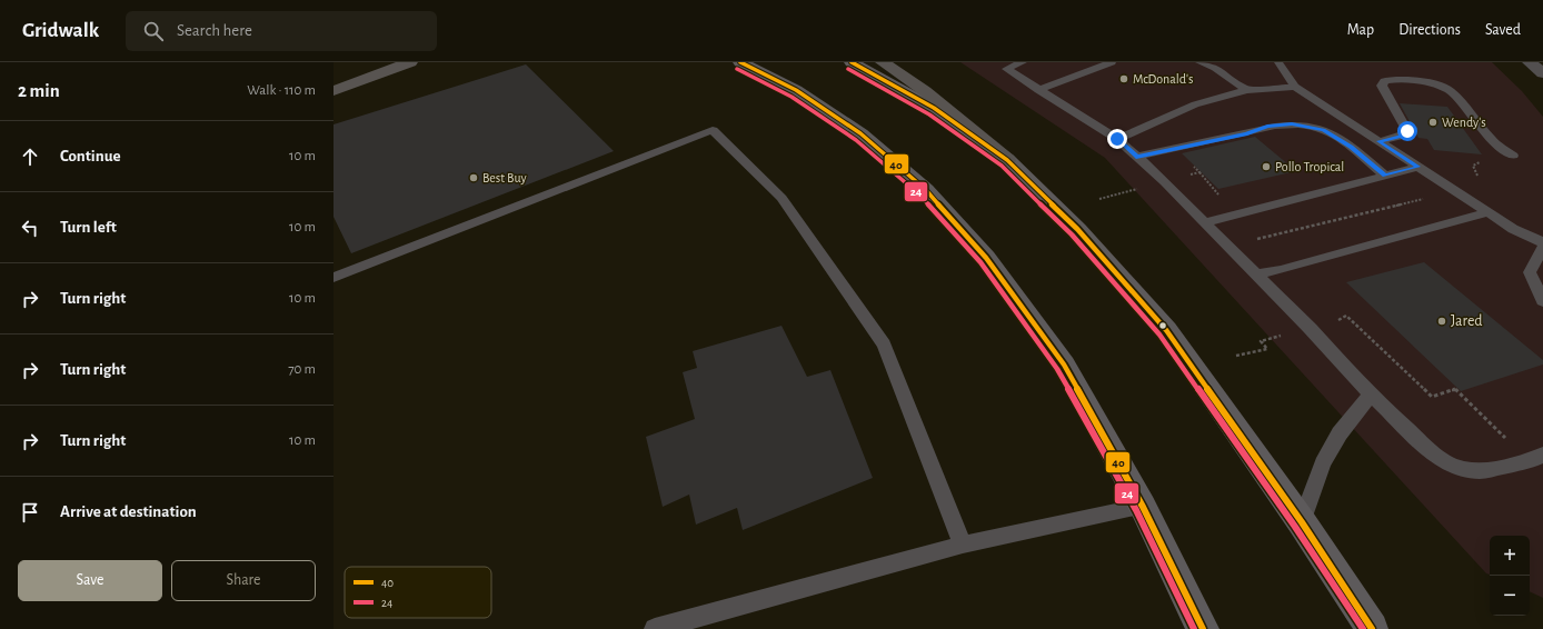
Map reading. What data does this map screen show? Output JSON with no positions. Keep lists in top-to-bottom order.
{
  "places": [
    "McDonald's",
    "Wendy's",
    "Pollo Tropical",
    "Best Buy",
    "Jared"
  ],
  "lines": ["transit line 40", "transit line 24"],
  "legend": ["40", "24"],
  "page": {
    "header": "Gridwalk",
    "search": "Search here",
    "nav": ["Map", "Directions", "Saved"],
    "heading": ["2 min", "Walk · 110 m"],
    "list": [
      ["Continue", "10 m"],
      ["Turn left", "10 m"],
      ["Turn right", "10 m"],
      ["Turn right", "70 m"],
      ["Turn right", "10 m"],
      "Arrive at destination"
    ],
    "map_buttons": ["+", "−"],
    "buttons": ["Save", "Share"]
  }
}
